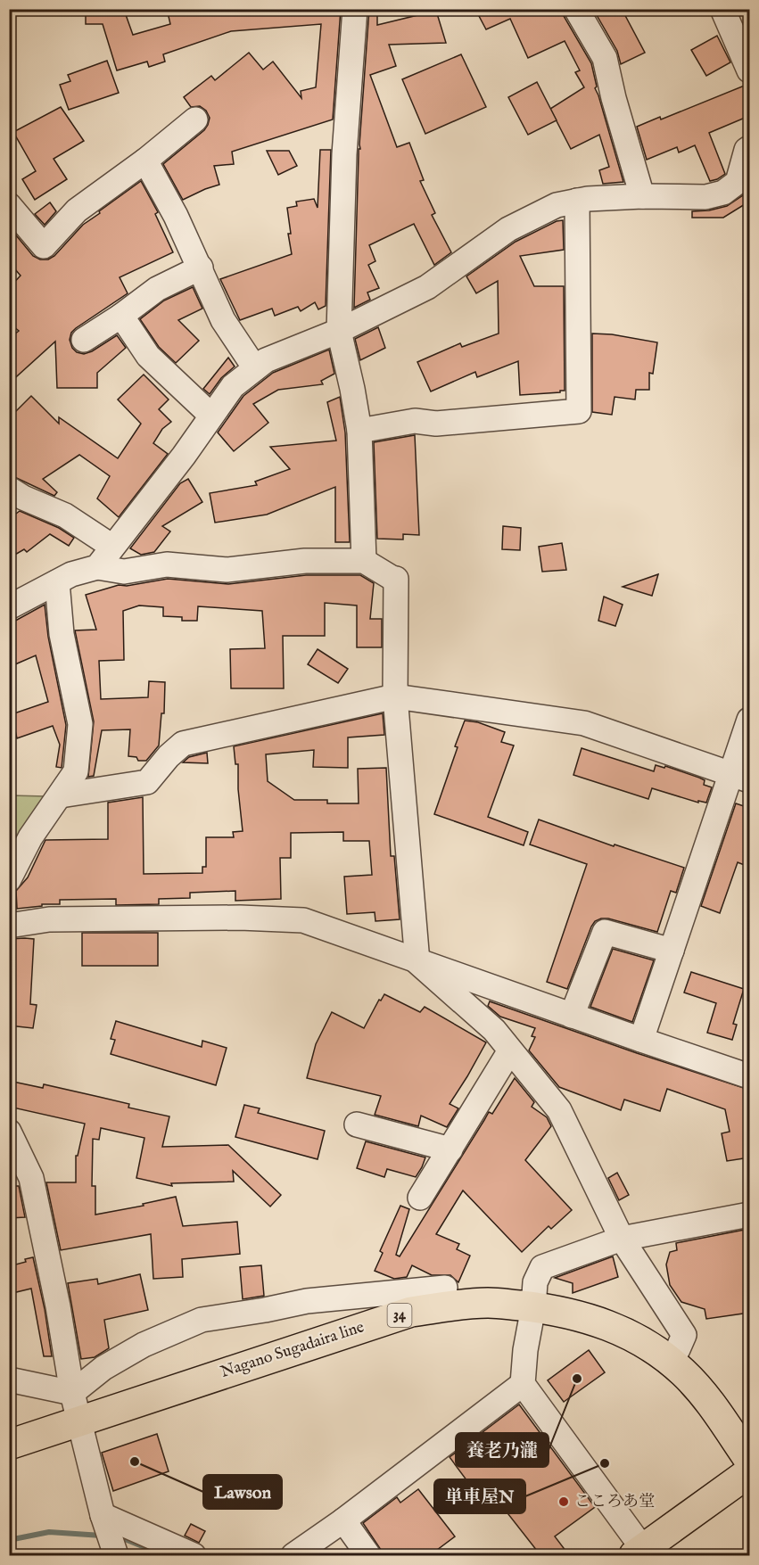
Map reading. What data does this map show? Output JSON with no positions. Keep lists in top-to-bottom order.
{
  "streets": {
    "main road": ["34", "Nagano Sugadaira line"]
  },
  "places": [
    "養老乃瀧",
    "Lawson",
    "単車屋N",
    "こころあ堂"
  ]
}
